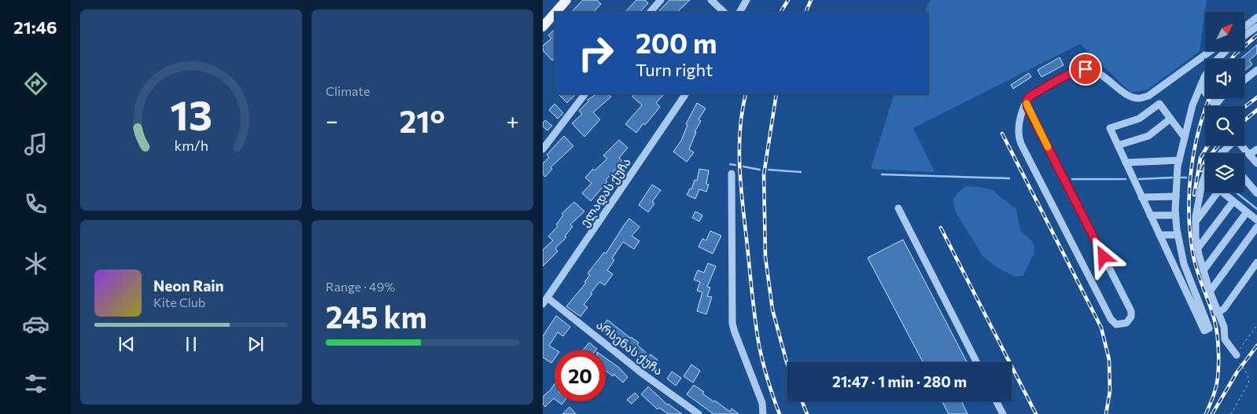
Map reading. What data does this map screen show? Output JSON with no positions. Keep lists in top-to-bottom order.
{
  "streets": {
    "street": ["ელადას ქუჩა", "არსენას ქუჩა"]
  },
  "crossings": [
    ["ელადას ქუჩა", "არსენას ქუჩა"]
  ],
  "north": "top right",
  "page": {
    "tabs": "21:46",
    "tile": [
      "Climate",
      ["Range · 49%", "245 km"]
    ],
    "turn": ["200 m", "Turn right"],
    "heat": ["−", "21°", "+"],
    "song": ["Neon Rain", "Kite Club"],
    "limit": "20",
    "trip": "21:47 · 1 min · 280 m",
    "gauge": ["13", "km/h"]
  }
}
